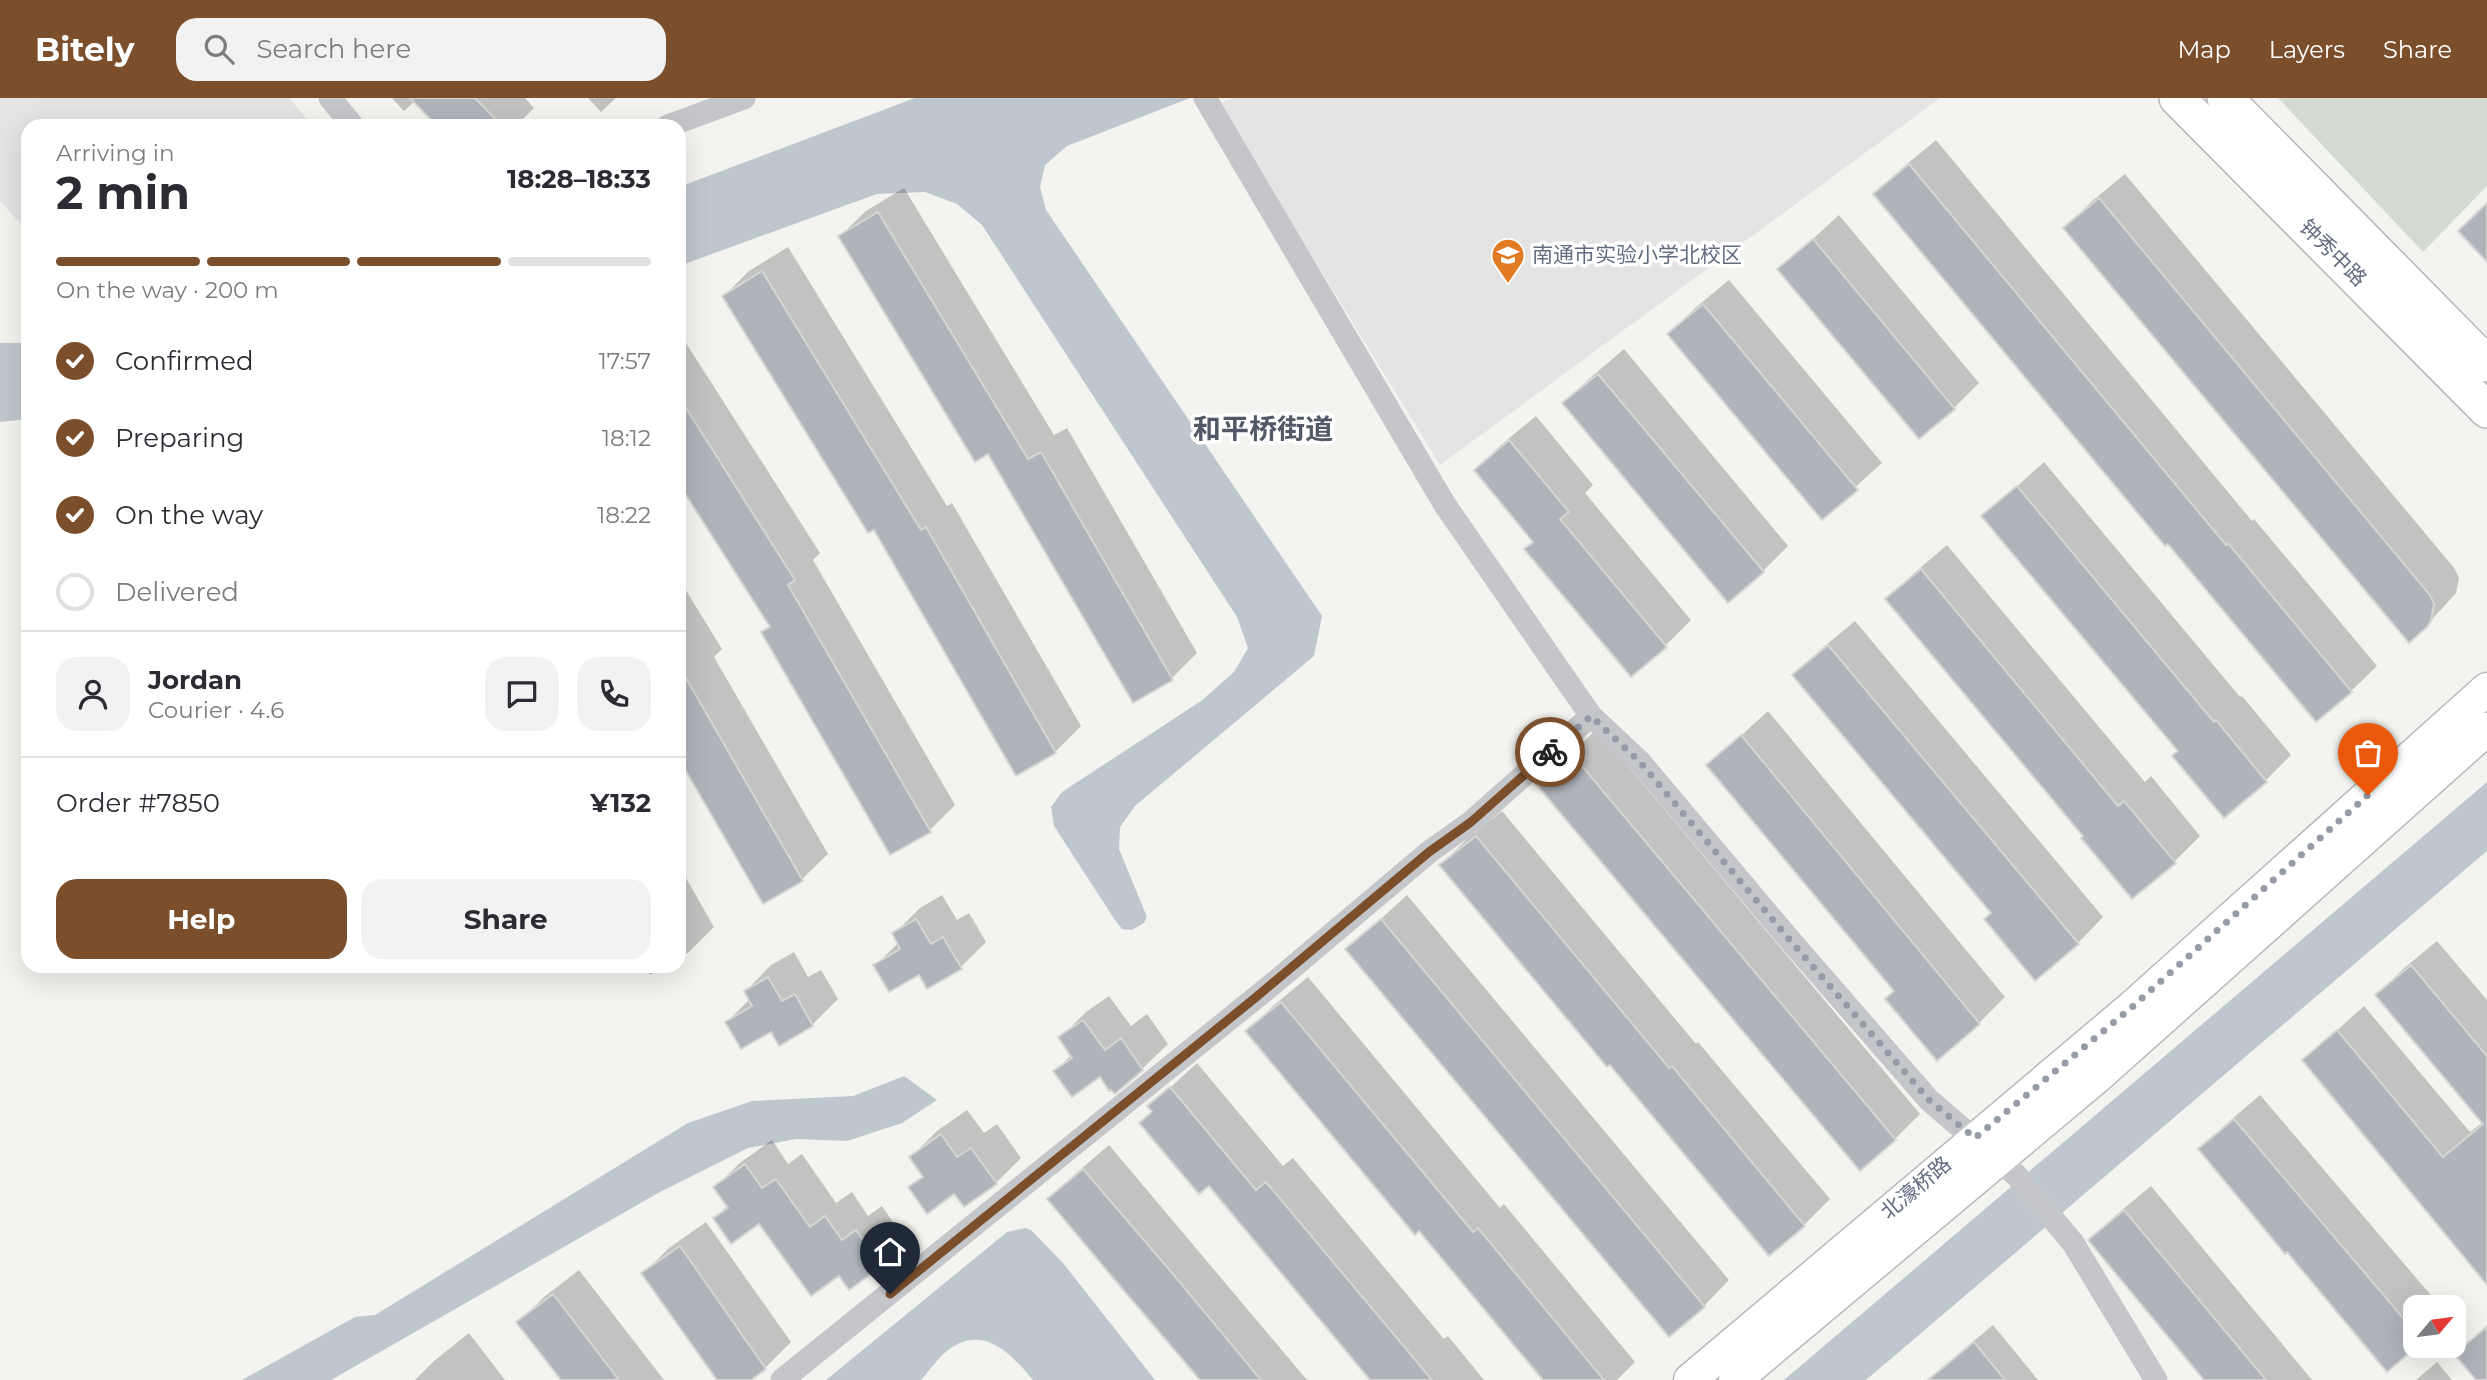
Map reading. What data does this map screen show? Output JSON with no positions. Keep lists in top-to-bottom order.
{
  "streets": {
    "main road": ["钟秀中路", "北濠桥路"]
  },
  "districts": ["和平桥街道"],
  "places": {
    "school or university": ["南通市实验小学北校区"]
  },
  "north": "top right",
  "page": {
    "header": "Bitely",
    "search": "Search here",
    "nav": ["Map", "Layers", "Share"],
    "heading": ["2 min", "Arriving in", "18:28–18:33"],
    "panel": [
      "Jordan",
      "Courier · 4.6",
      "Order #7850",
      "¥132"
    ],
    "bar": "On the way · 200 m",
    "list": [
      ["Confirmed", "17:57"],
      ["Preparing", "18:12"],
      ["On the way", "18:22"],
      "Delivered"
    ],
    "buttons": ["Help", "Share"]
  }
}
